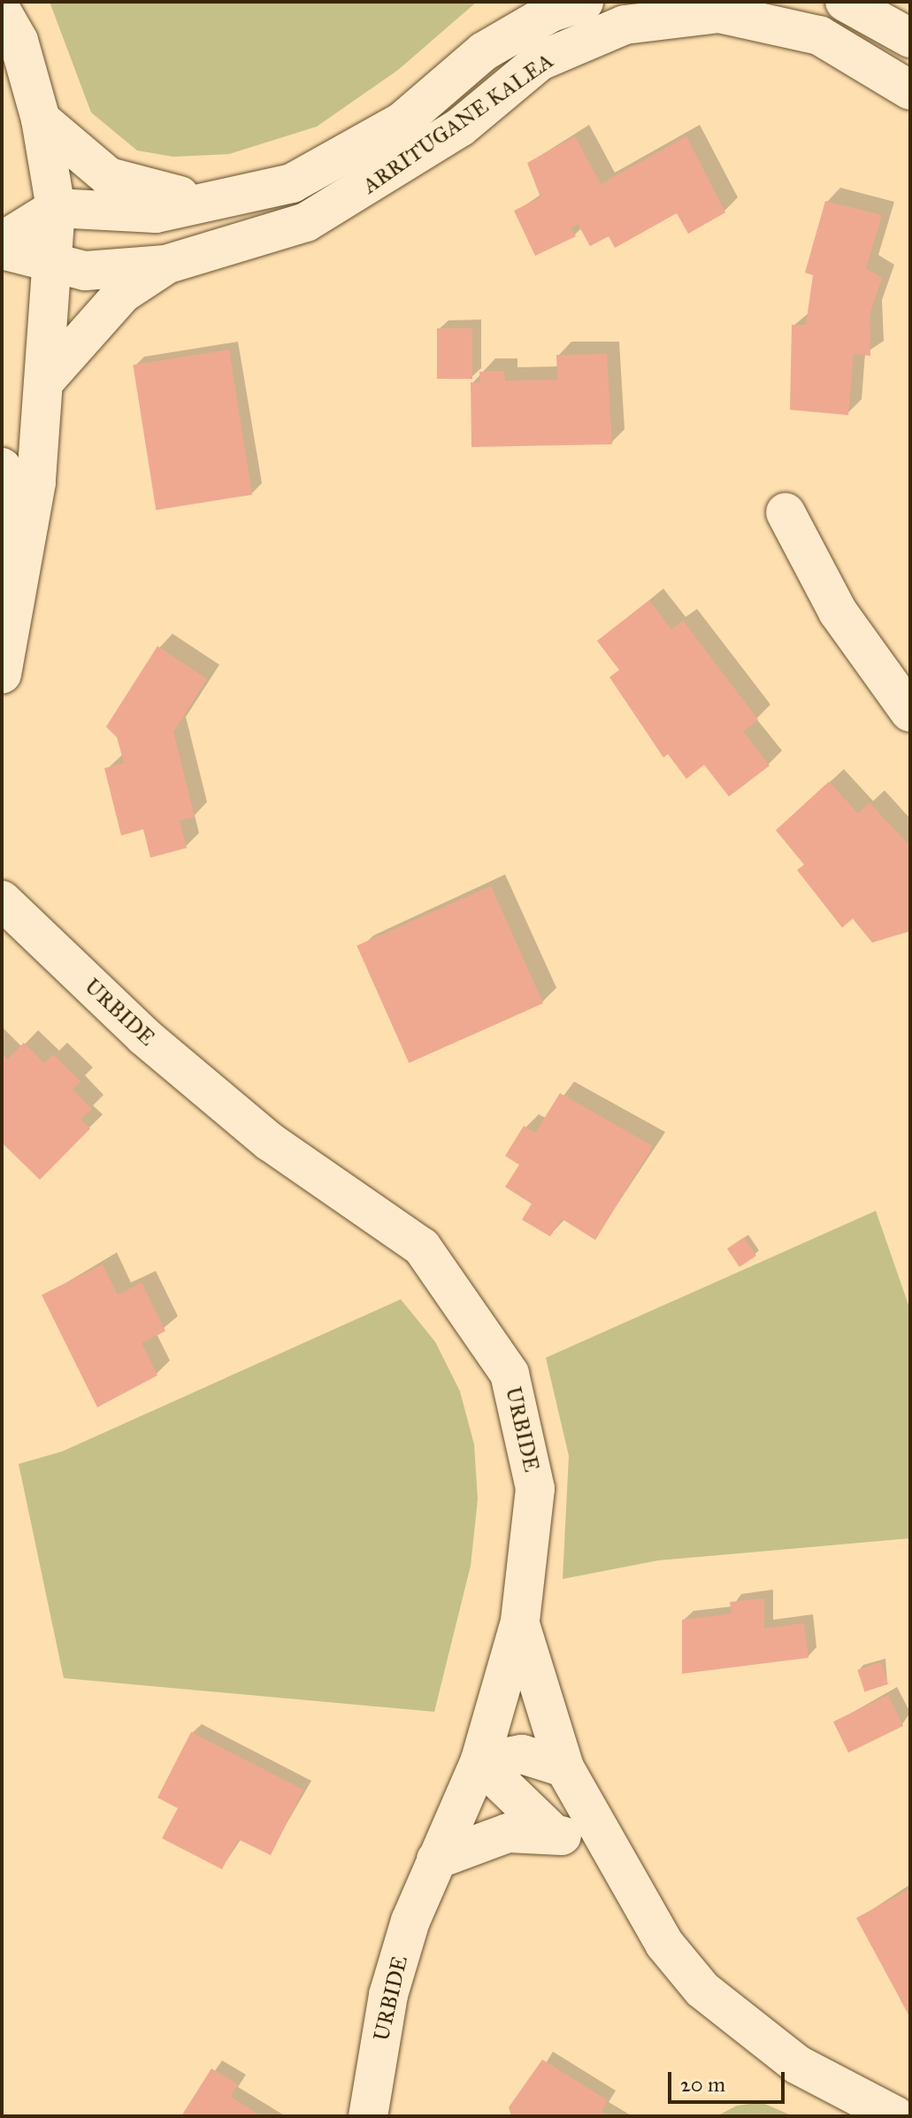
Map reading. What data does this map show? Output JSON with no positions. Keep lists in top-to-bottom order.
{
  "streets": {
    "street": ["ARRITUGANE KALEA", "URBIDE"]
  },
  "scale_bar": "20 m"
}
